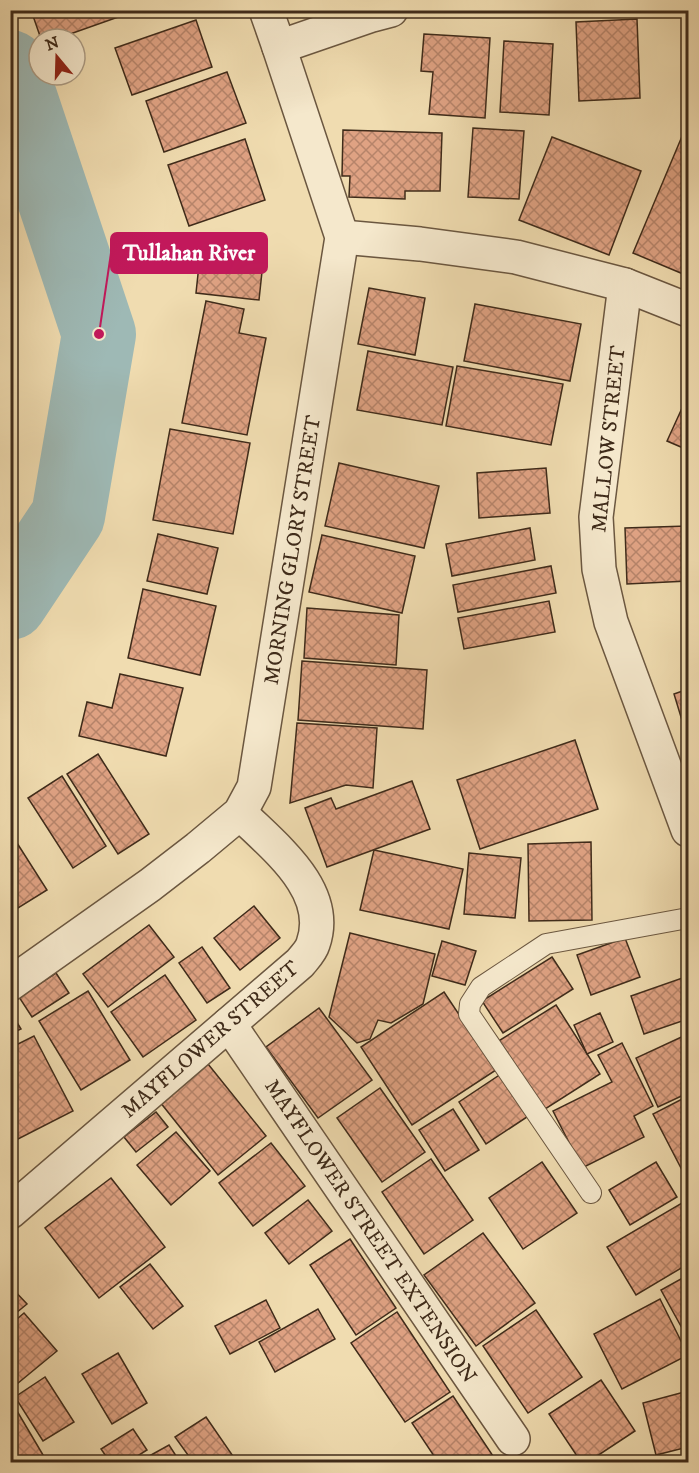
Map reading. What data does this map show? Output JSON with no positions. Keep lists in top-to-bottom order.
{
  "streets": {
    "street": [
      "MALLOW STREET",
      "MORNING GLORY STREET",
      "MAYFLOWER STREET",
      "MAYFLOWER STREET EXTENSION"
    ]
  },
  "crossings": [
    ["MORNING GLORY STREET", "MAYFLOWER STREET"],
    ["MAYFLOWER STREET", "MAYFLOWER STREET EXTENSION"]
  ],
  "places": ["Tullahan River"],
  "north": "top"
}
